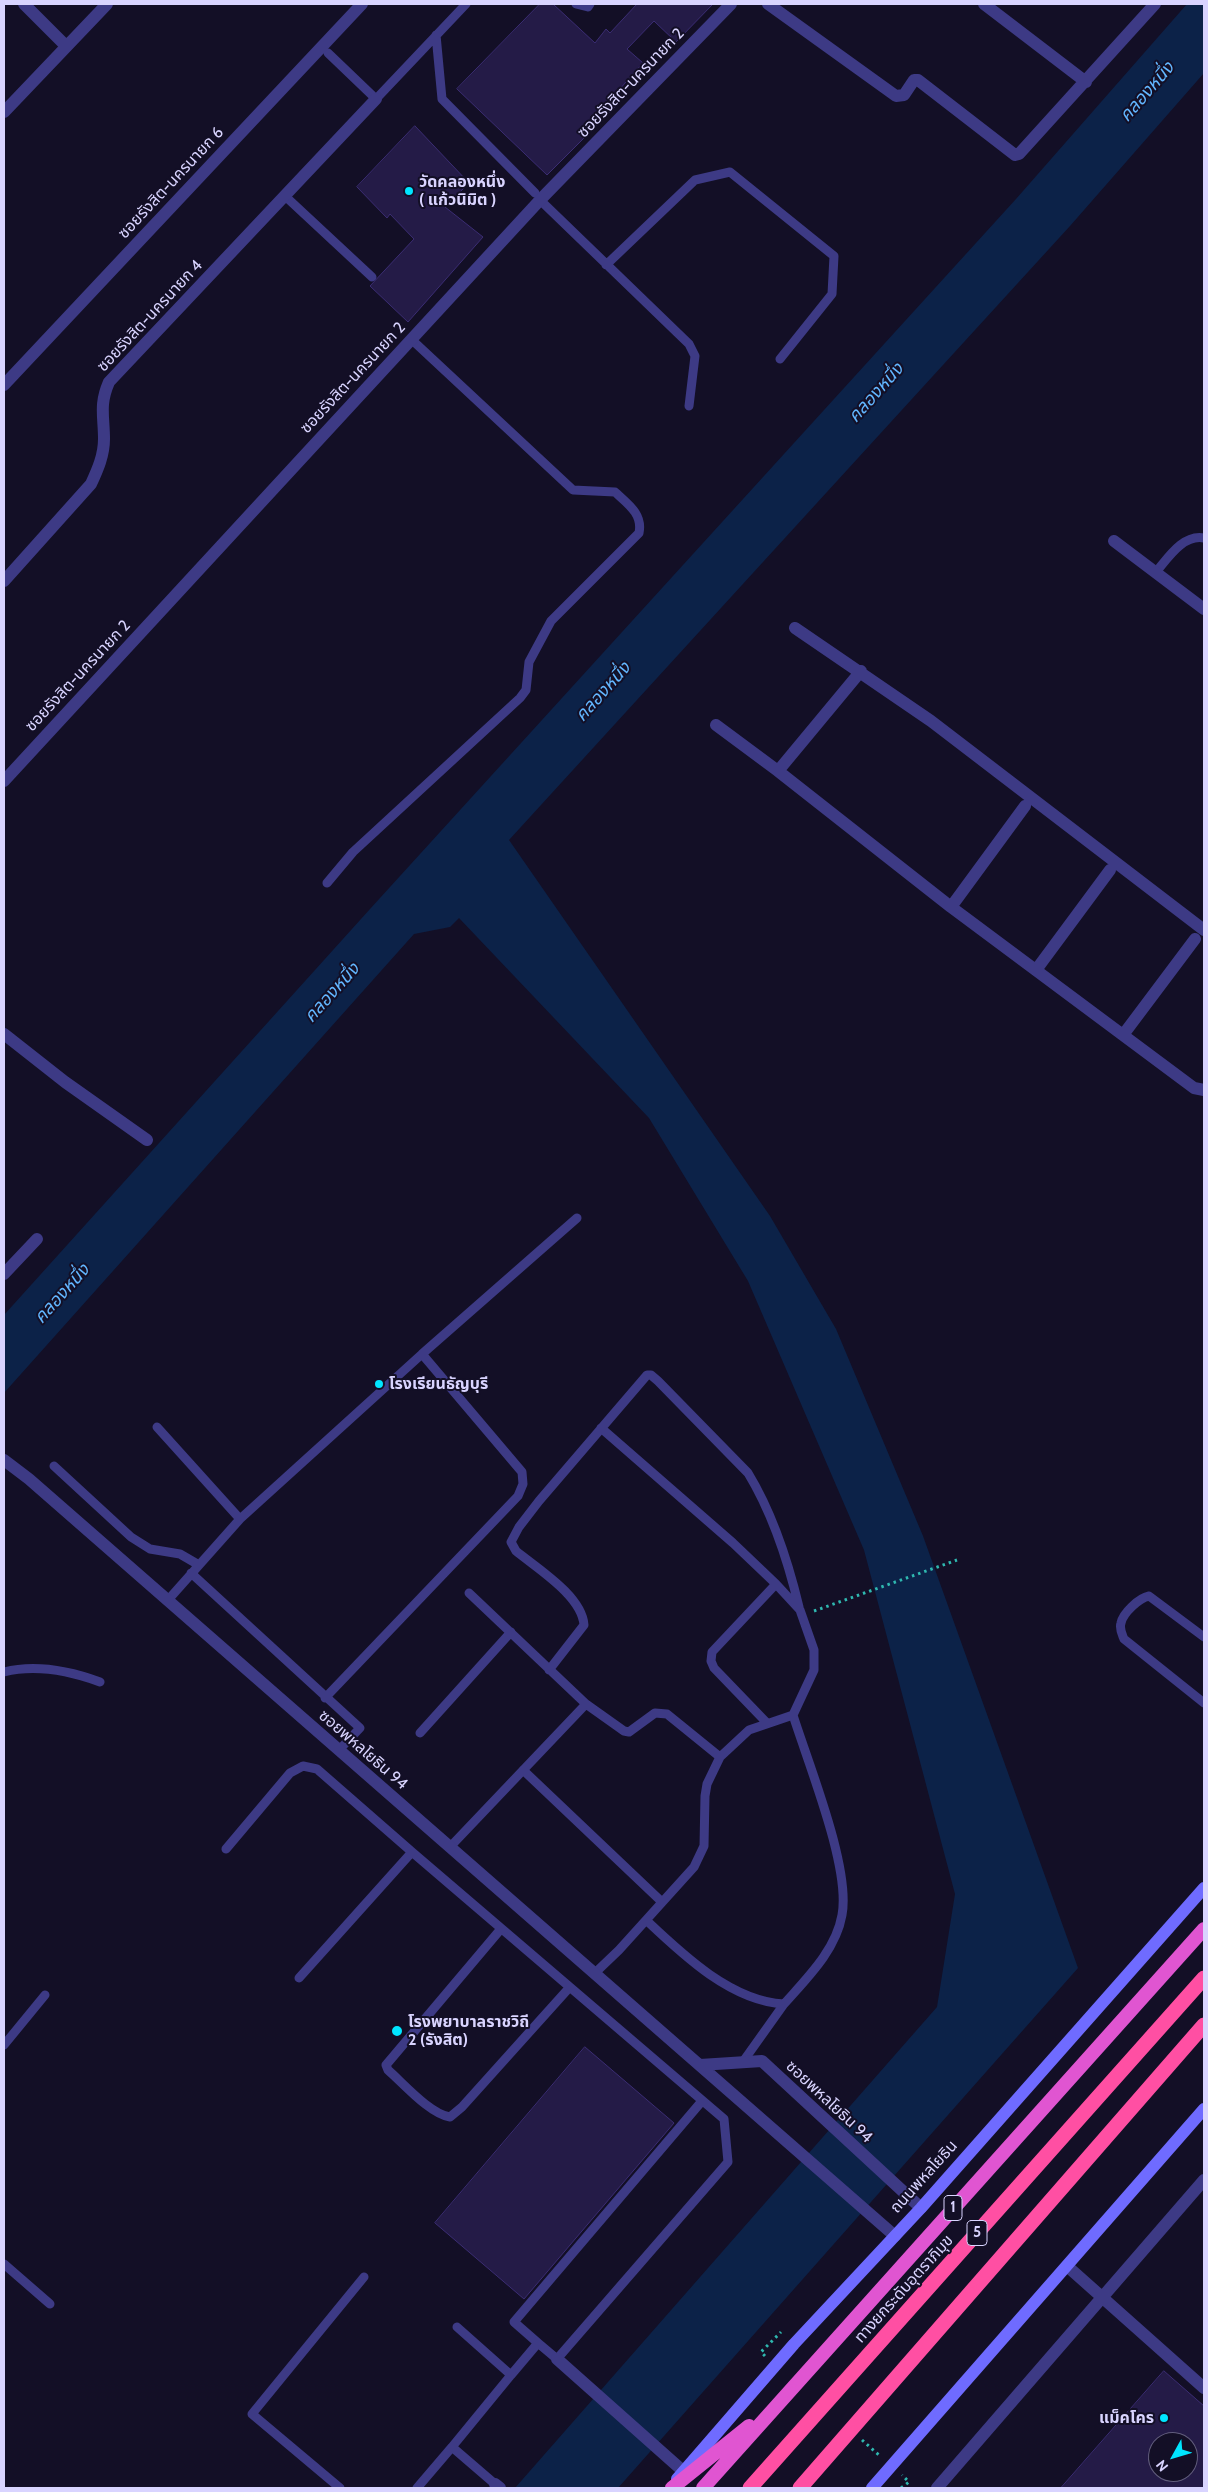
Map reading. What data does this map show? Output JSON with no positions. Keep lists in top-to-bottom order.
{
  "streets": {
    "highway": ["1", "5", "ทางยกระดับอุตราภิมุข"],
    "main road": ["ถนนพหลโยธิน"],
    "street": [
      "ซอยรังสิต-นครนายก 2",
      "ซอยรังสิต-นครนายก 6",
      "ซอยรังสิต-นครนายก 4",
      "ซอยพหลโยธิน 94"
    ]
  },
  "crossings": [
    ["ซอยพหลโยธิน 94", "ถนนพหลโยธิน"]
  ],
  "water": ["คลองหนึ่ง"],
  "places": [
    "วัดคลองหนึ่ง ( แก้วนิมิต )",
    "โรงเรียนธัญบุรี",
    "โรงพยาบาลราชวิถี 2 (รังสิต)",
    "แม็คโคร"
  ],
  "north": "bottom left"
}
